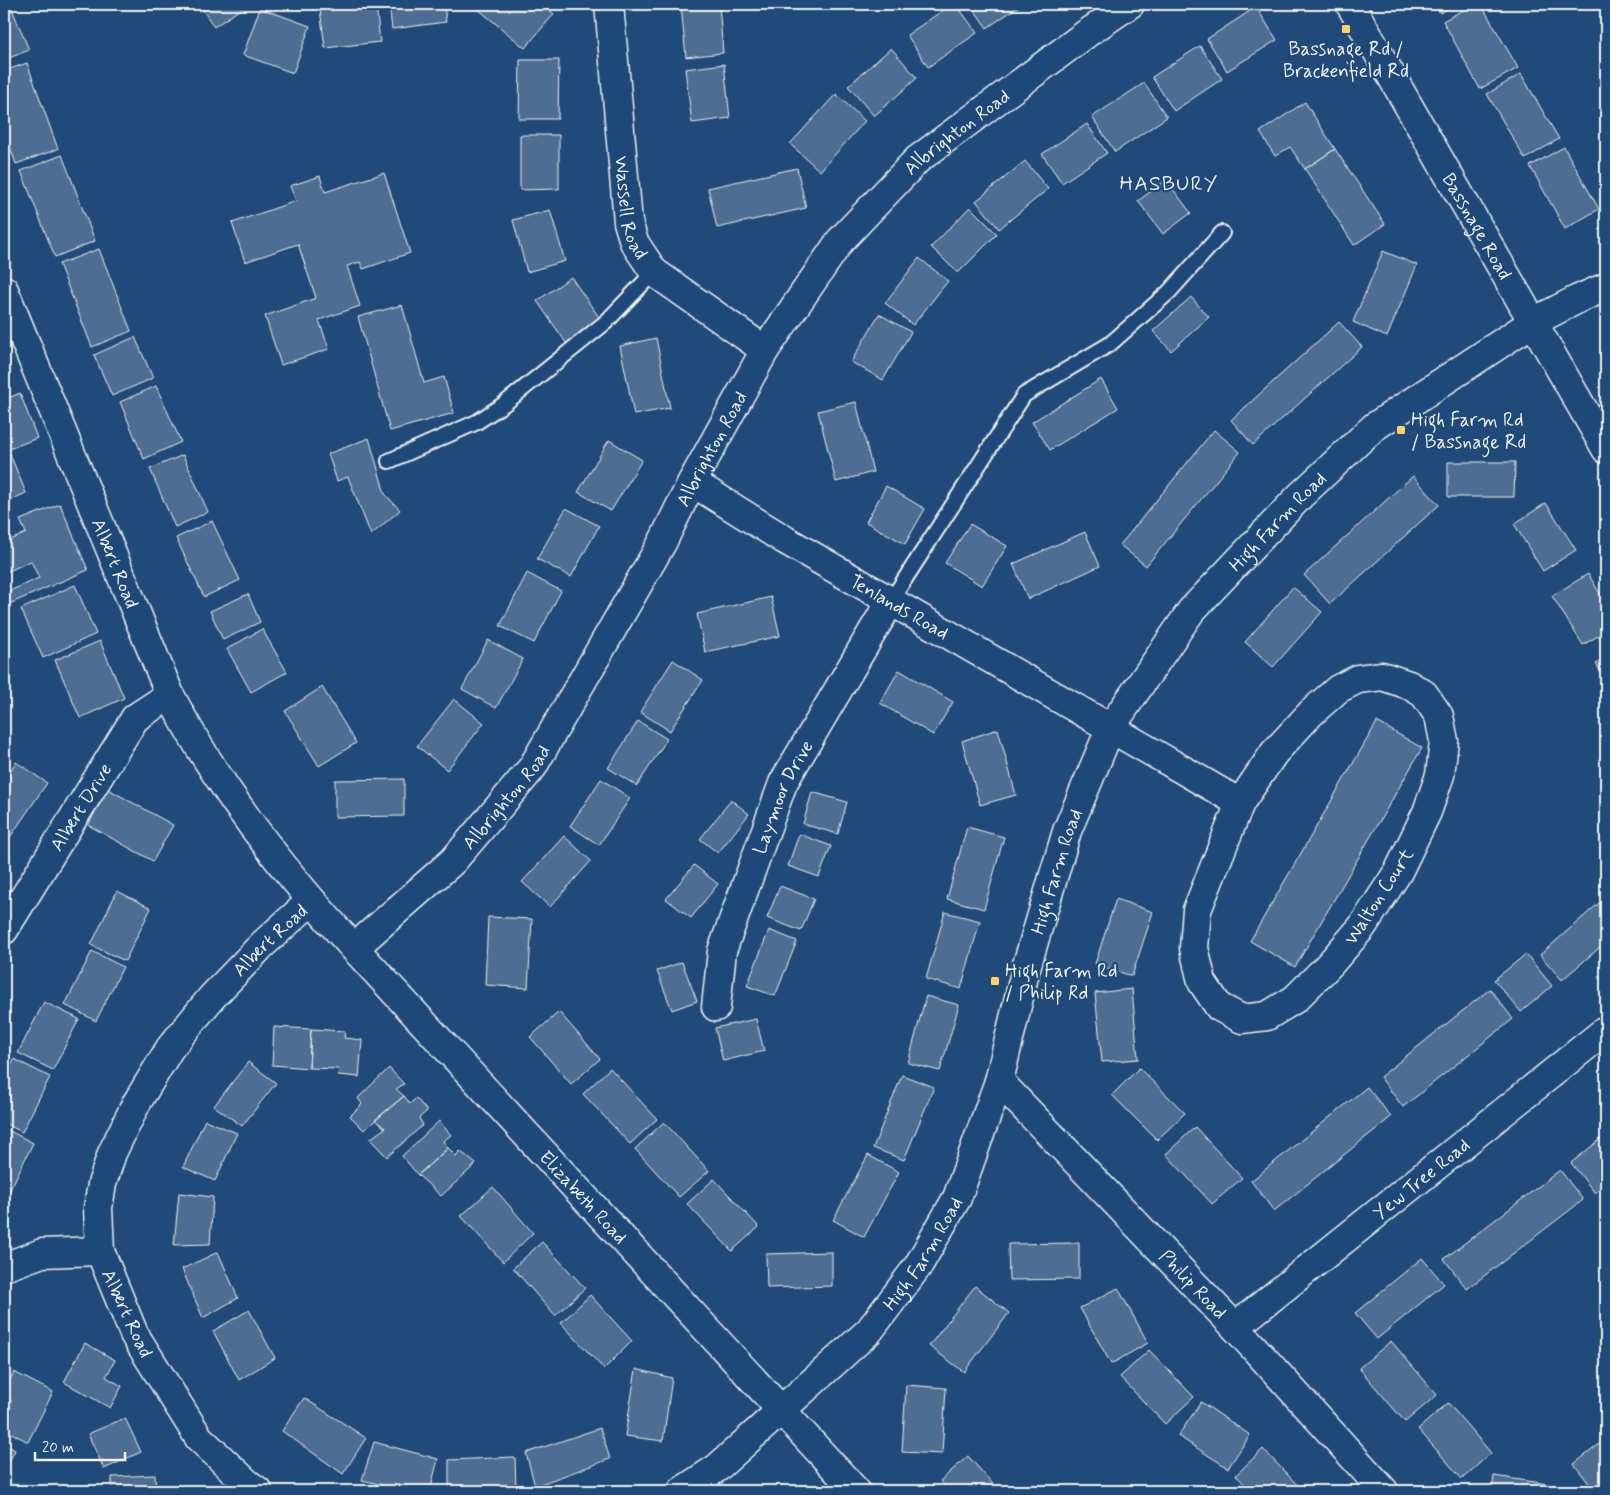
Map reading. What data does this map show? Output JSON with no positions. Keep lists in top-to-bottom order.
{
  "streets": {
    "street": [
      "Albrighton Road",
      "Wassell Road",
      "Bassnage Road",
      "High Farm Road",
      "Albert Road",
      "Tenlands Road",
      "Laymoor Drive",
      "Albert Drive",
      "Walton Court",
      "Yew Tree Road",
      "Elizabeth Road",
      "Philip Road"
    ]
  },
  "crossings": [
    ["Albrighton Road", "Wassell Road"],
    ["Albrighton Road", "Tenlands Road"],
    ["Albrighton Road", "Elizabeth Road"],
    ["Bassnage Road", "High Farm Road"],
    ["High Farm Road", "Tenlands Road"],
    ["High Farm Road", "Elizabeth Road"],
    ["High Farm Road", "Philip Road"],
    ["Albert Road", "Albert Drive"],
    ["Albert Road", "Elizabeth Road"],
    ["Tenlands Road", "Laymoor Drive"],
    ["Yew Tree Road", "Philip Road"]
  ],
  "districts": ["HASBURY"],
  "places": {
    "transit": ["Bassnage Rd / Brackenfield Rd", "High Farm Rd / Bassnage Rd", "High Farm Rd / Philip Rd"]
  },
  "scale_bar": "20 m"
}
